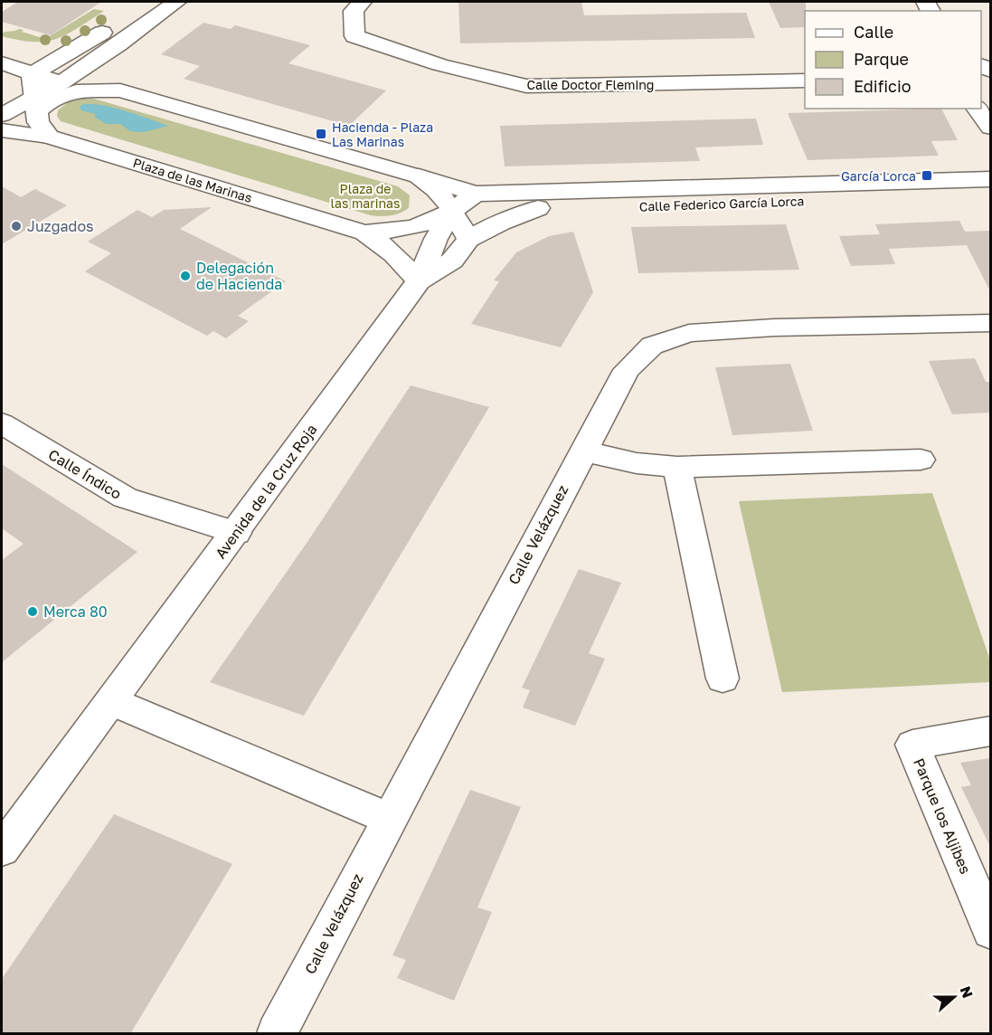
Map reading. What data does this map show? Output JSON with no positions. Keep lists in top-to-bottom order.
{
  "streets": {
    "street": [
      "Calle Doctor Fleming",
      "Plaza de las Marinas",
      "Calle Federico García Lorca",
      "Calle Índico",
      "Avenida de la Cruz Roja",
      "Calle Velázquez",
      "Parque los Aljibes"
    ]
  },
  "crossings": [
    ["Plaza de las Marinas", "Calle Federico García Lorca"],
    ["Plaza de las Marinas", "Avenida de la Cruz Roja"],
    ["Calle Índico", "Avenida de la Cruz Roja"]
  ],
  "parks": ["Plaza de las marinas"],
  "places": {
    "transit": ["Hacienda - Plaza Las Marinas", "García Lorca"],
    "other": ["Juzgados", "Delegación de Hacienda", "Merca 80"]
  },
  "legend": ["Calle", "Parque", "Edificio"],
  "north": "right"
}
